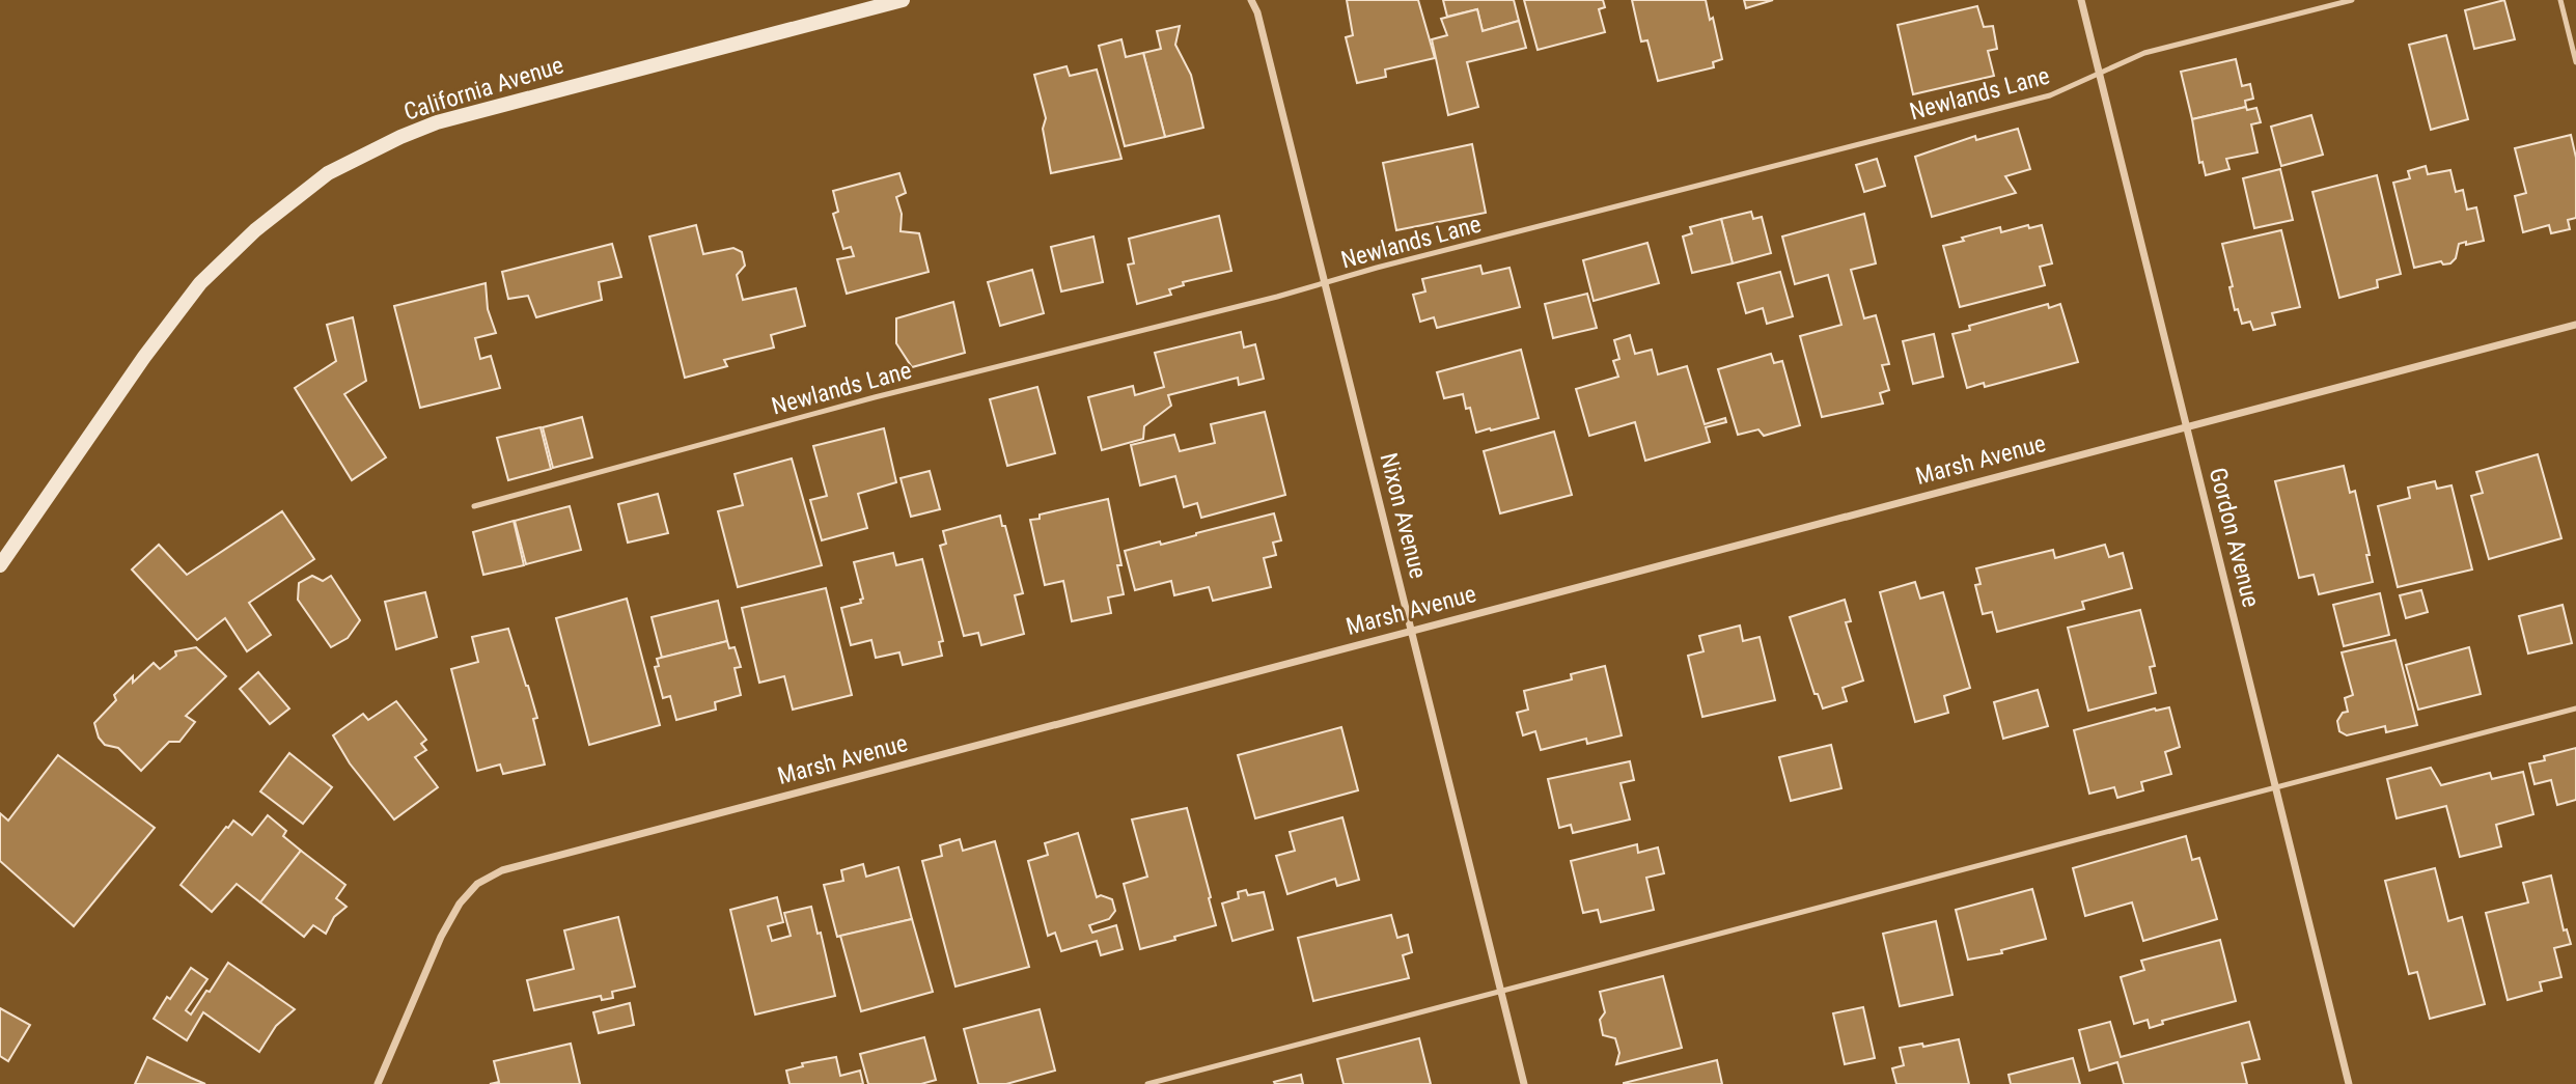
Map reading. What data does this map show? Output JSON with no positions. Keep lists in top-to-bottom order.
{
  "streets": {
    "main road": ["California Avenue"],
    "street": ["Marsh Avenue", "Nixon Avenue", "Gordon Avenue"],
    "lane": ["Newlands Lane"]
  },
  "crossings": [
    ["Newlands Lane", "Nixon Avenue"],
    ["Newlands Lane", "Gordon Avenue"],
    ["Marsh Avenue", "Nixon Avenue"],
    ["Marsh Avenue", "Gordon Avenue"]
  ]
}
